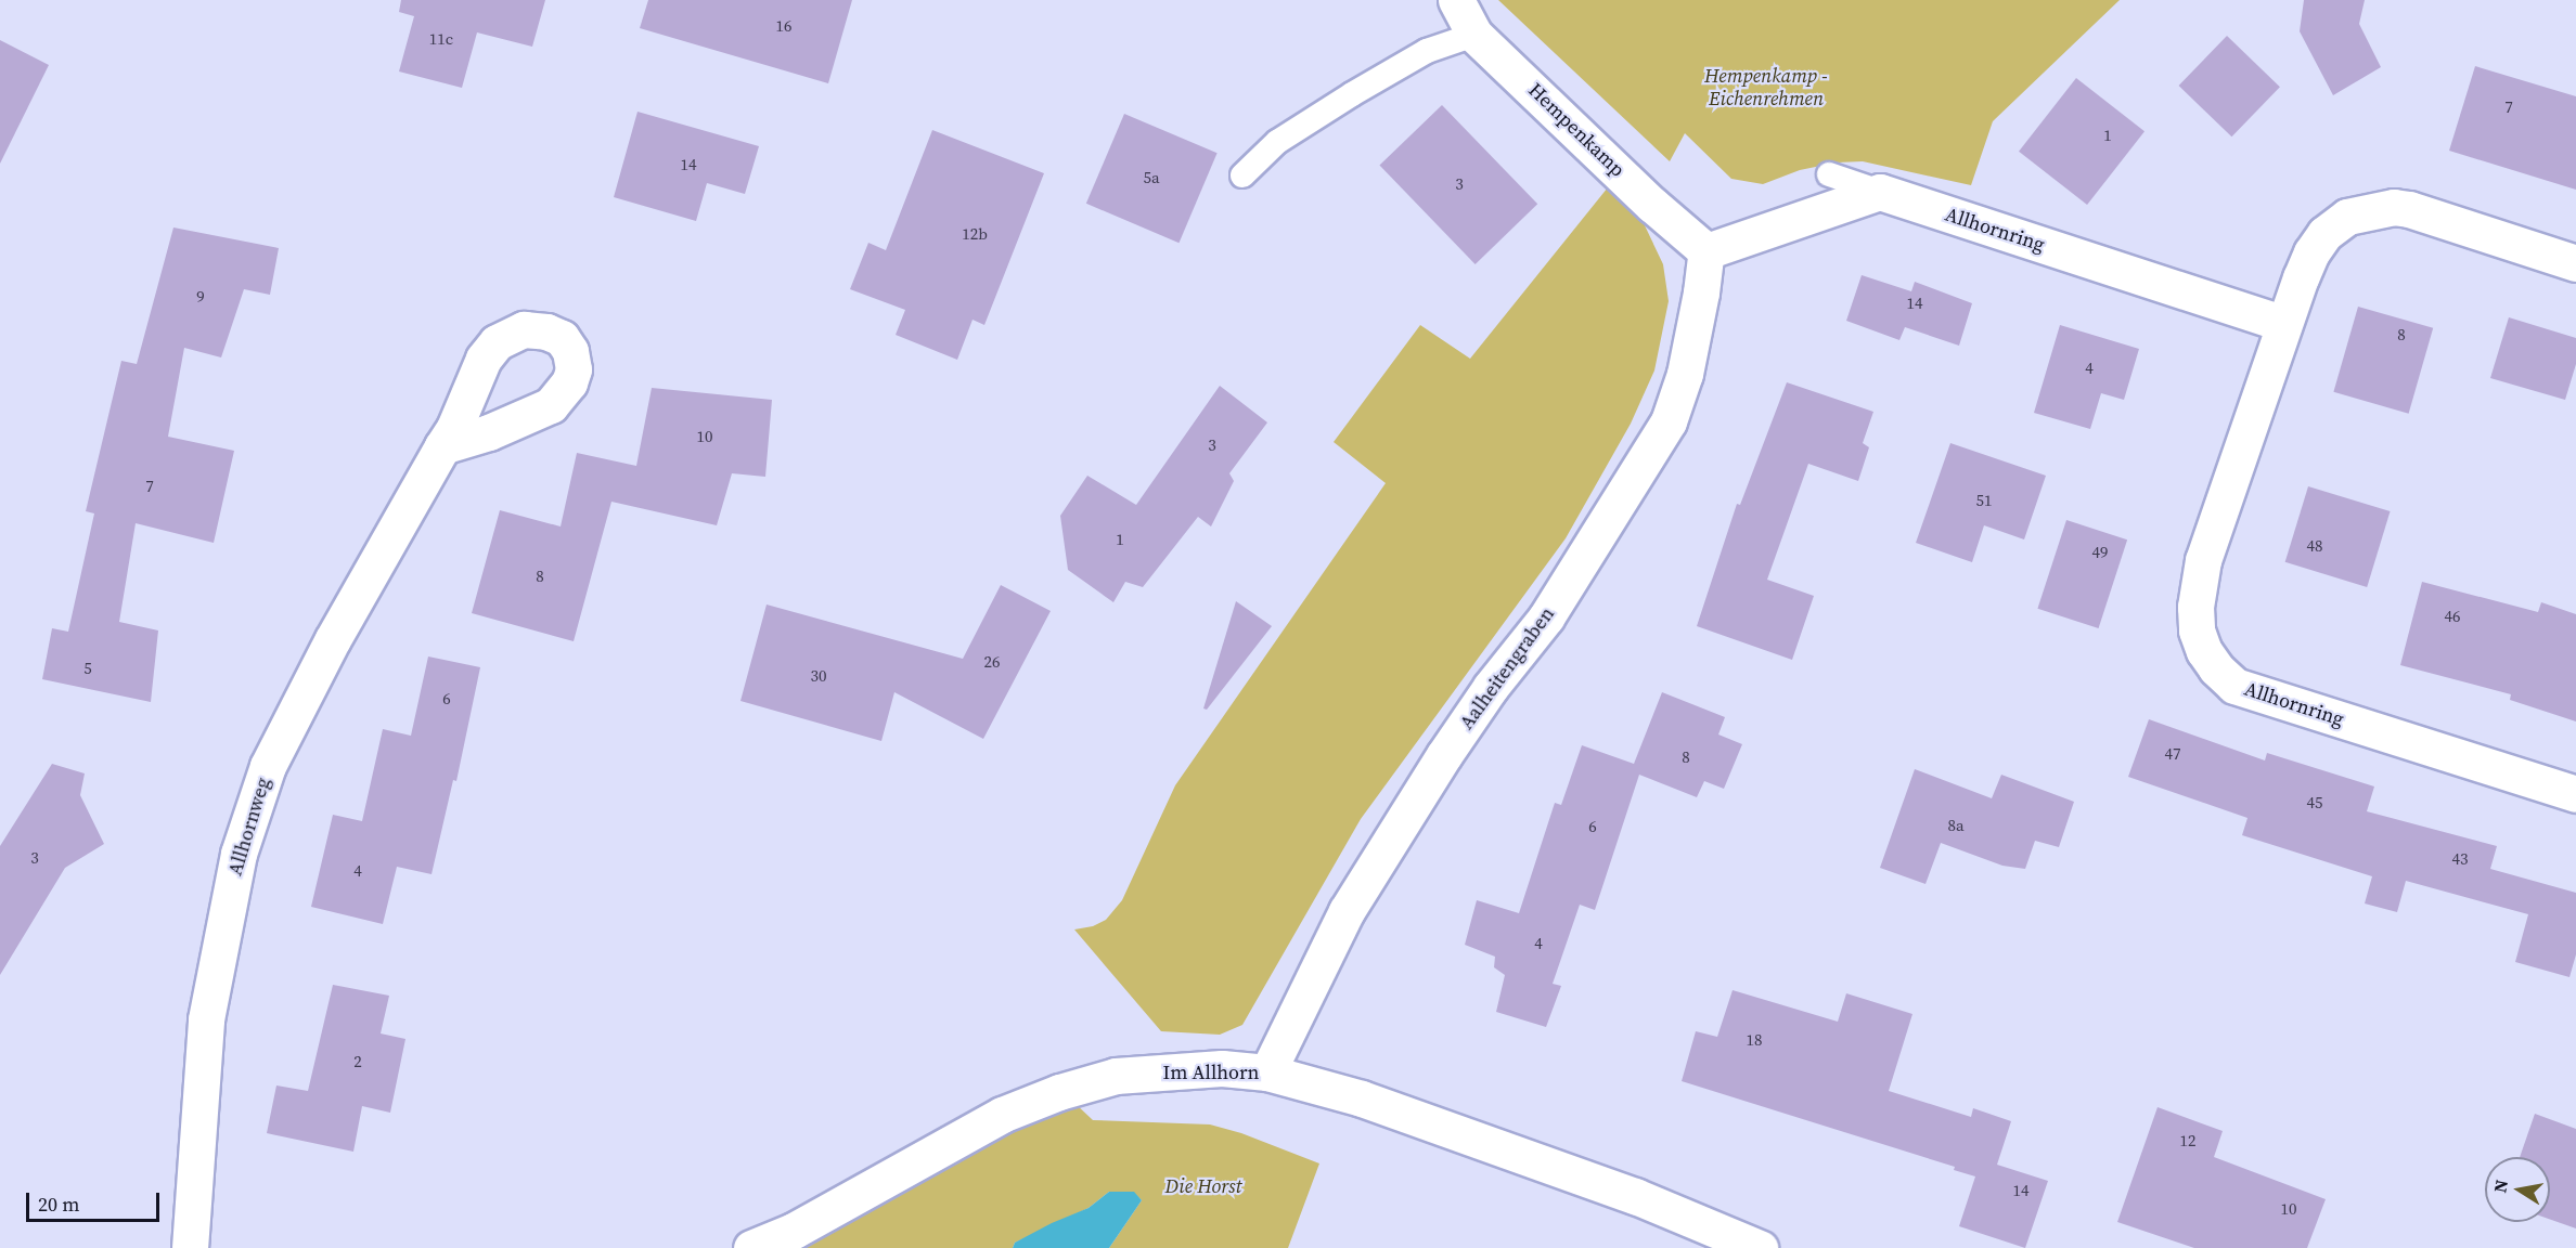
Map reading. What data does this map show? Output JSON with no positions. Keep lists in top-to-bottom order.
{
  "streets": {
    "street": [
      "Hempenkamp",
      "Allhornring",
      "Aalheitengraben",
      "Allhornweg",
      "Im Allhorn"
    ]
  },
  "crossings": [
    ["Hempenkamp", "Aalheitengraben"],
    ["Aalheitengraben", "Im Allhorn"]
  ],
  "parks": ["Hempenkamp - Eichenrehmen", "Die Horst"],
  "house_numbers": [
    "16",
    "11c",
    "7",
    "1",
    "14",
    "5a",
    "3",
    "12b",
    "9",
    "14",
    "8",
    "4",
    "10",
    "3",
    "7",
    "51",
    "1",
    "48",
    "49",
    "8",
    "46",
    "26",
    "5",
    "30",
    "6",
    "47",
    "8",
    "45",
    "8a",
    "6",
    "3",
    "43",
    "4",
    "4",
    "18",
    "2",
    "12",
    "14",
    "10"
  ],
  "scale_bar": "20 m",
  "north": "left"
}
